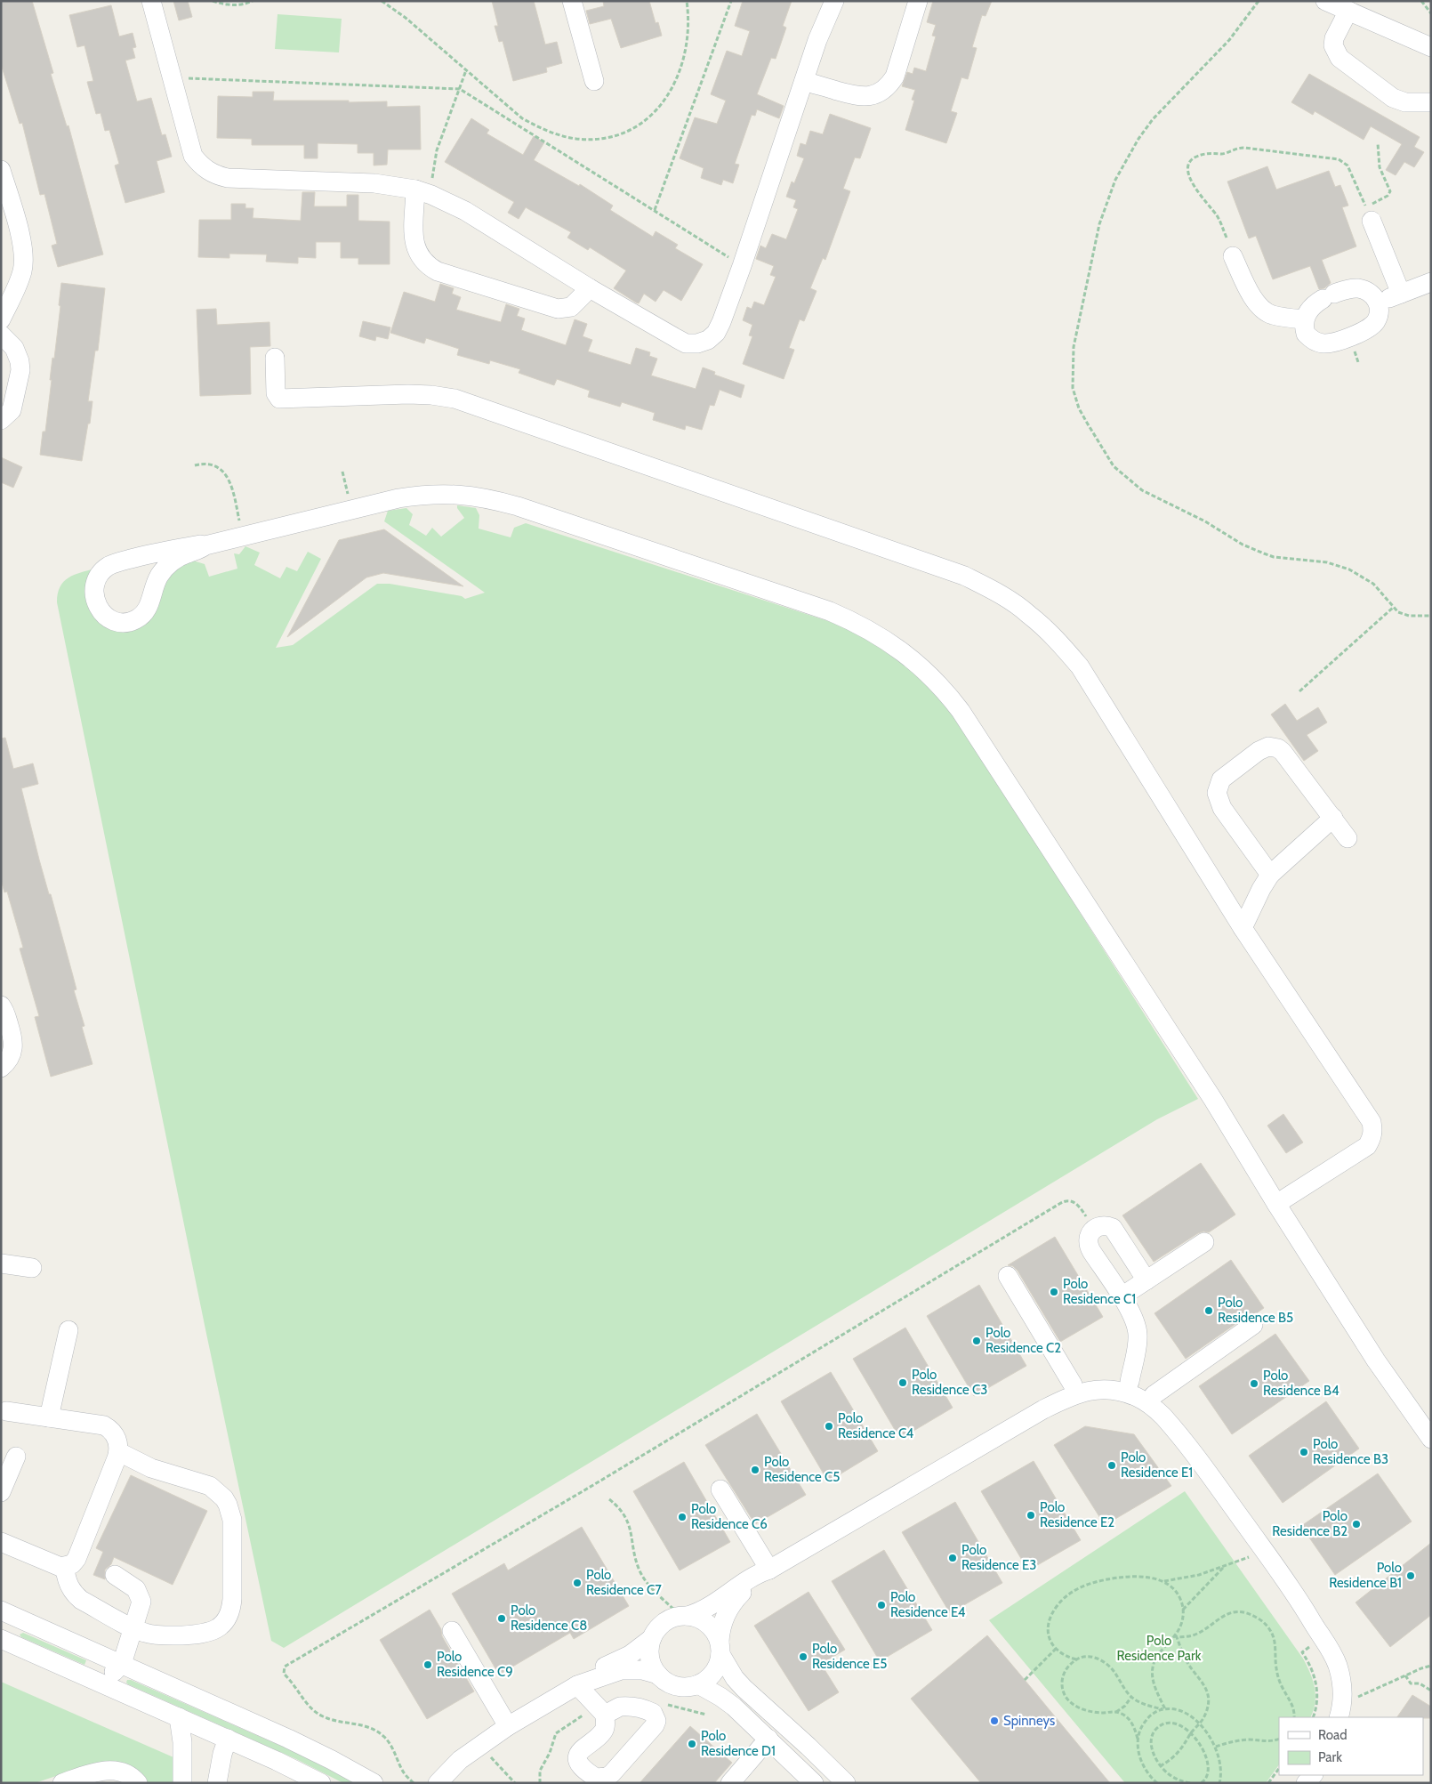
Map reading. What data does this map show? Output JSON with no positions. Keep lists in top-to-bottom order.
{
  "parks": ["Polo Residence Park"],
  "places": [
    "Polo Residence C1",
    "Polo Residence B5",
    "Polo Residence C2",
    "Polo Residence C3",
    "Polo Residence B4",
    "Polo Residence C4",
    "Polo Residence B3",
    "Polo Residence E1",
    "Polo Residence C5",
    "Polo Residence E2",
    "Polo Residence C6",
    "Polo Residence B2",
    "Polo Residence E3",
    "Polo Residence B1",
    "Polo Residence C7",
    "Polo Residence E4",
    "Polo Residence C8",
    "Polo Residence E5",
    "Polo Residence C9",
    "Spinneys",
    "Polo Residence D1"
  ],
  "legend": ["Road", "Park"]
}
